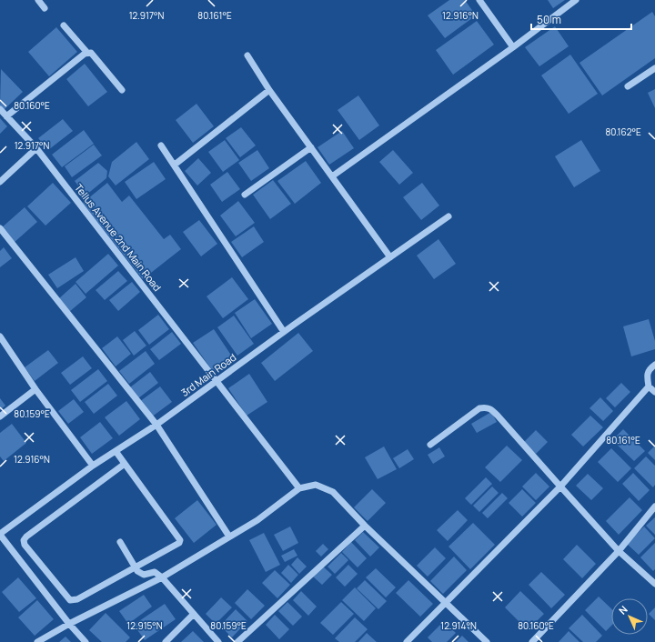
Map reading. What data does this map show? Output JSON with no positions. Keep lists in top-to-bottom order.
{
  "streets": {
    "street": ["Tellus Avenue 2nd Main Road", "3rd Main Road"]
  },
  "crossings": [
    ["Tellus Avenue 2nd Main Road", "3rd Main Road"]
  ],
  "scale_bar": "50 m",
  "north": "top left",
  "coordinates": [
    "80.161°E",
    "12.916°N",
    "12.917°N",
    "80.160°E",
    "80.162°E",
    "80.159°E",
    "12.915°N",
    "12.914°N"
  ]
}
